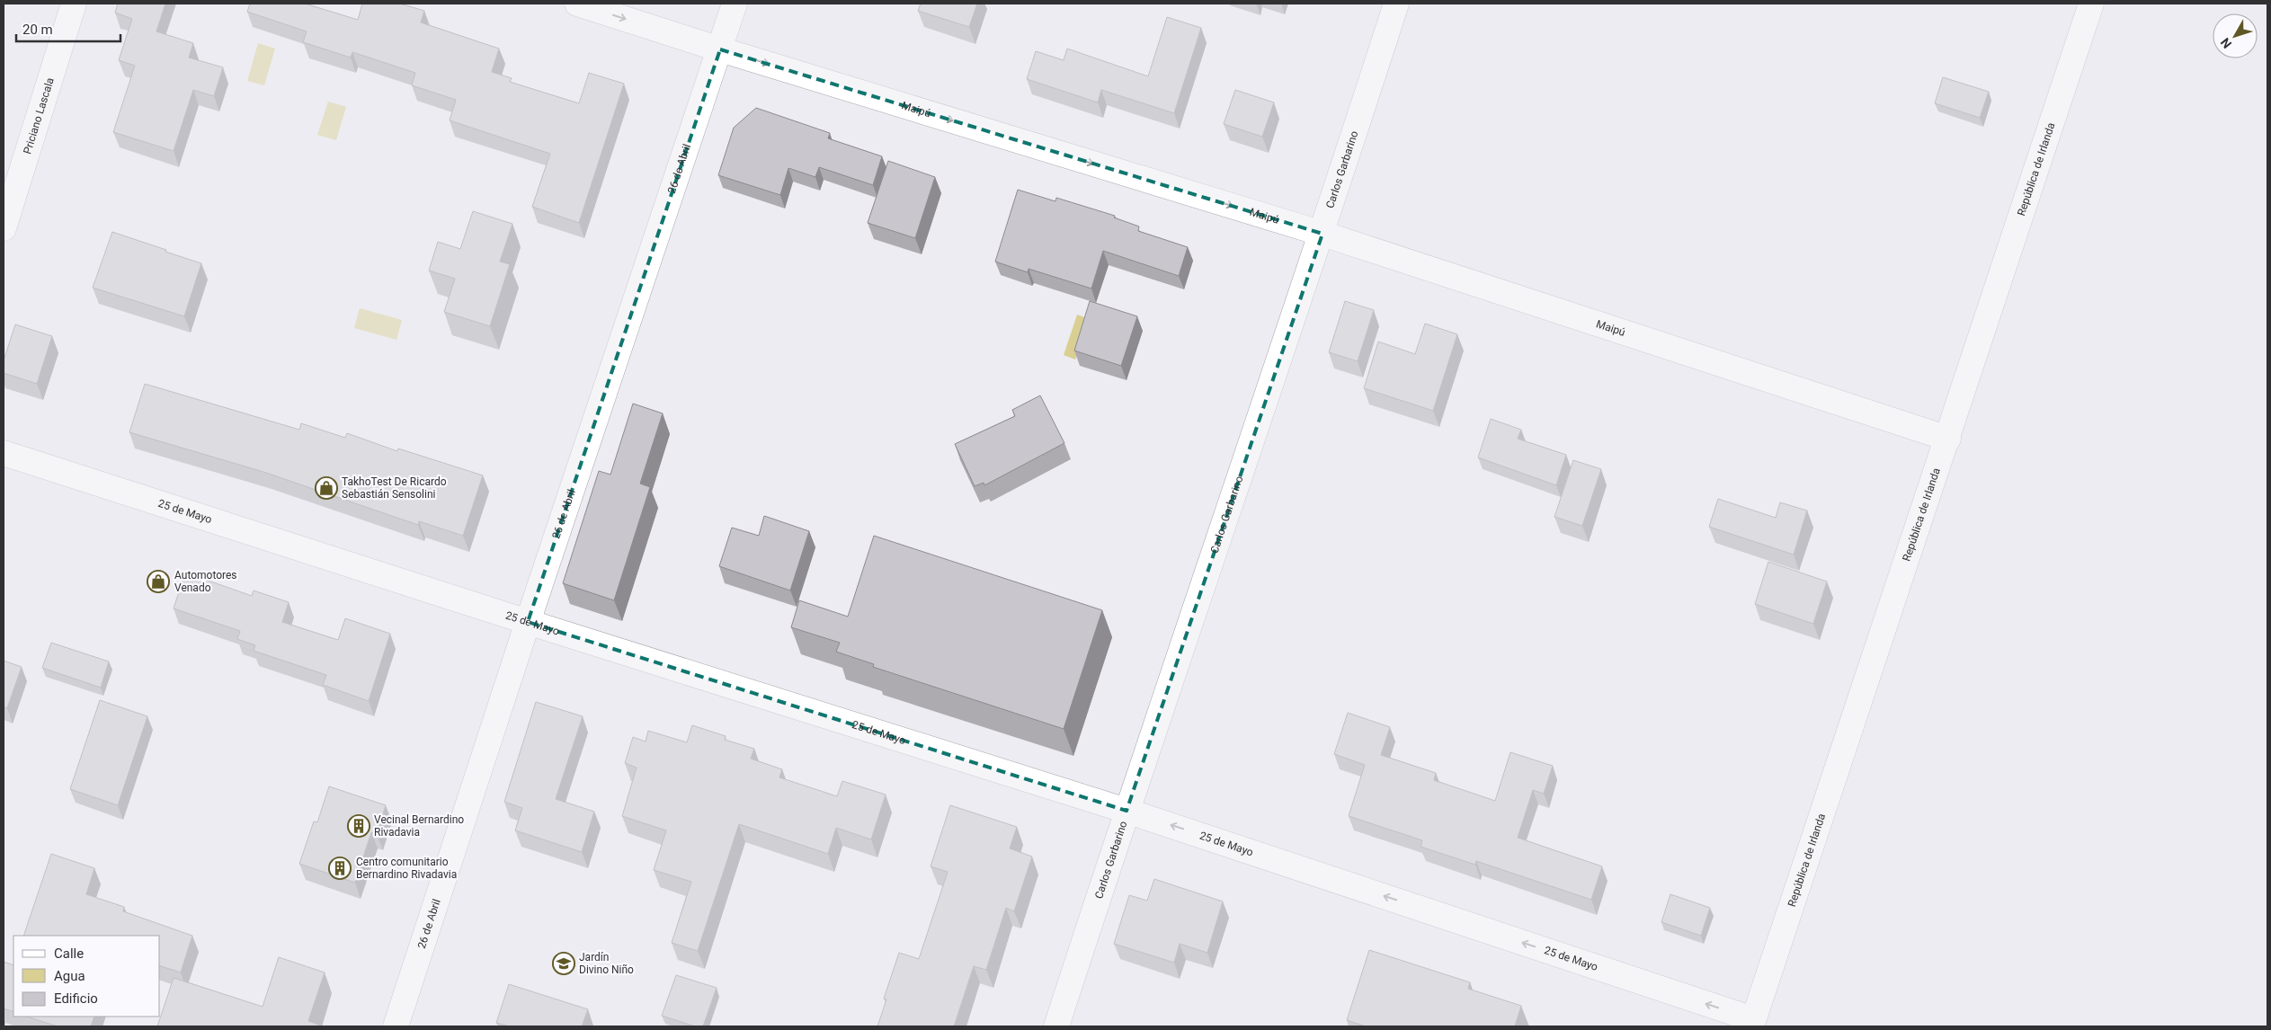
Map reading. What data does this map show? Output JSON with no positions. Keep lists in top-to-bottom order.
{
  "streets": {
    "street": [
      "Maipú",
      "Priciano Lascala",
      "26 de Abril",
      "Carlos Garbarino",
      "República de Irlanda",
      "25 de Mayo"
    ]
  },
  "crossings": [
    ["Maipú", "26 de Abril"],
    ["Maipú", "Carlos Garbarino"],
    ["Maipú", "República de Irlanda"],
    ["26 de Abril", "25 de Mayo"],
    ["Carlos Garbarino", "25 de Mayo"],
    ["República de Irlanda", "25 de Mayo"]
  ],
  "one_way": ["Maipú", "25 de Mayo"],
  "places": {
    "shop": ["TakhoTest De Ricardo Sebastián Sensolini", "Automotores Venado"],
    "building": ["Vecinal Bernardino Rivadavia", "Centro comunitario Bernardino Rivadavia"],
    "school or university": ["Jardín Divino Niño"]
  },
  "legend": ["Calle", "Agua", "Edificio"],
  "scale_bar": "20 m",
  "north": "bottom left"
}
